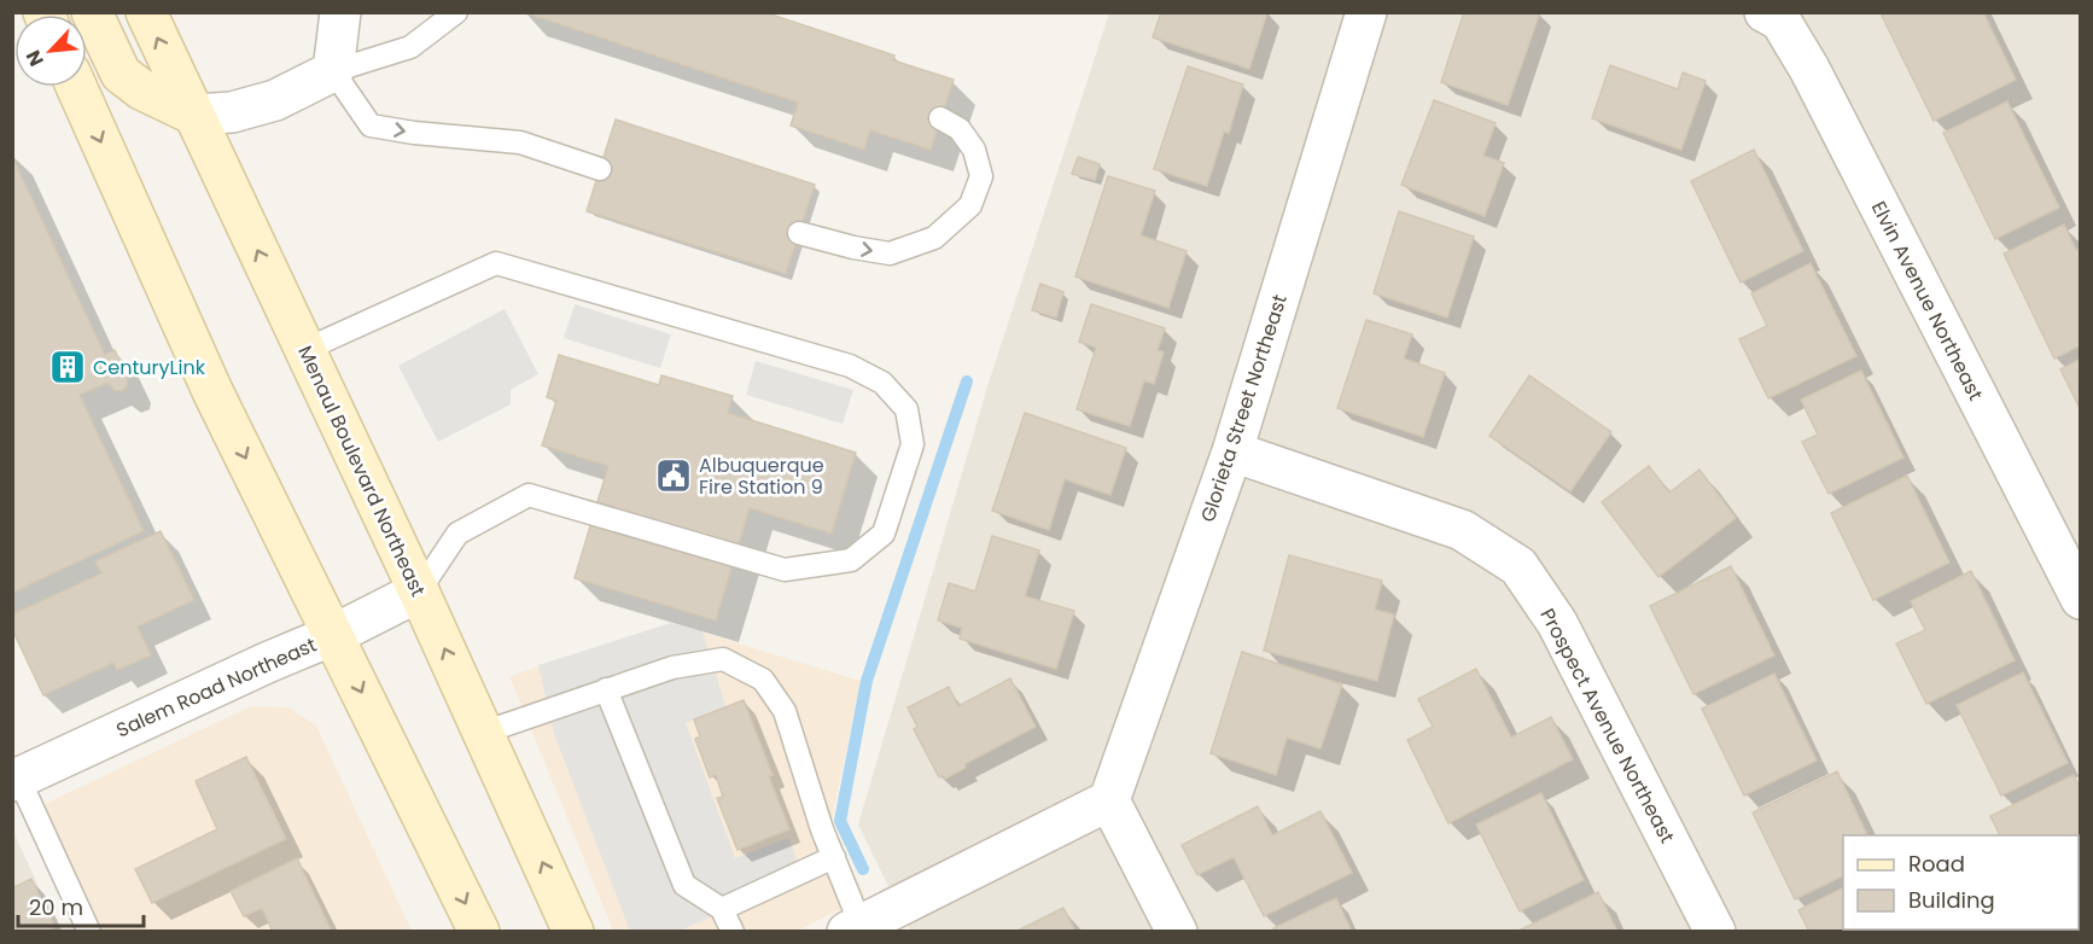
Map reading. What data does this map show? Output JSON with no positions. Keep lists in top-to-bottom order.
{
  "streets": {
    "main road": ["Menaul Boulevard Northeast"],
    "street": [
      "Elvin Avenue Northeast",
      "Glorieta Street Northeast",
      "Salem Road Northeast",
      "Prospect Avenue Northeast"
    ]
  },
  "crossings": [
    ["Glorieta Street Northeast", "Prospect Avenue Northeast"],
    ["Menaul Boulevard Northeast", "Salem Road Northeast"]
  ],
  "places": {
    "building": ["CenturyLink"],
    "public building": ["Albuquerque Fire Station 9"]
  },
  "legend": ["Road", "Building"],
  "scale_bar": "20 m",
  "north": "bottom left"
}
